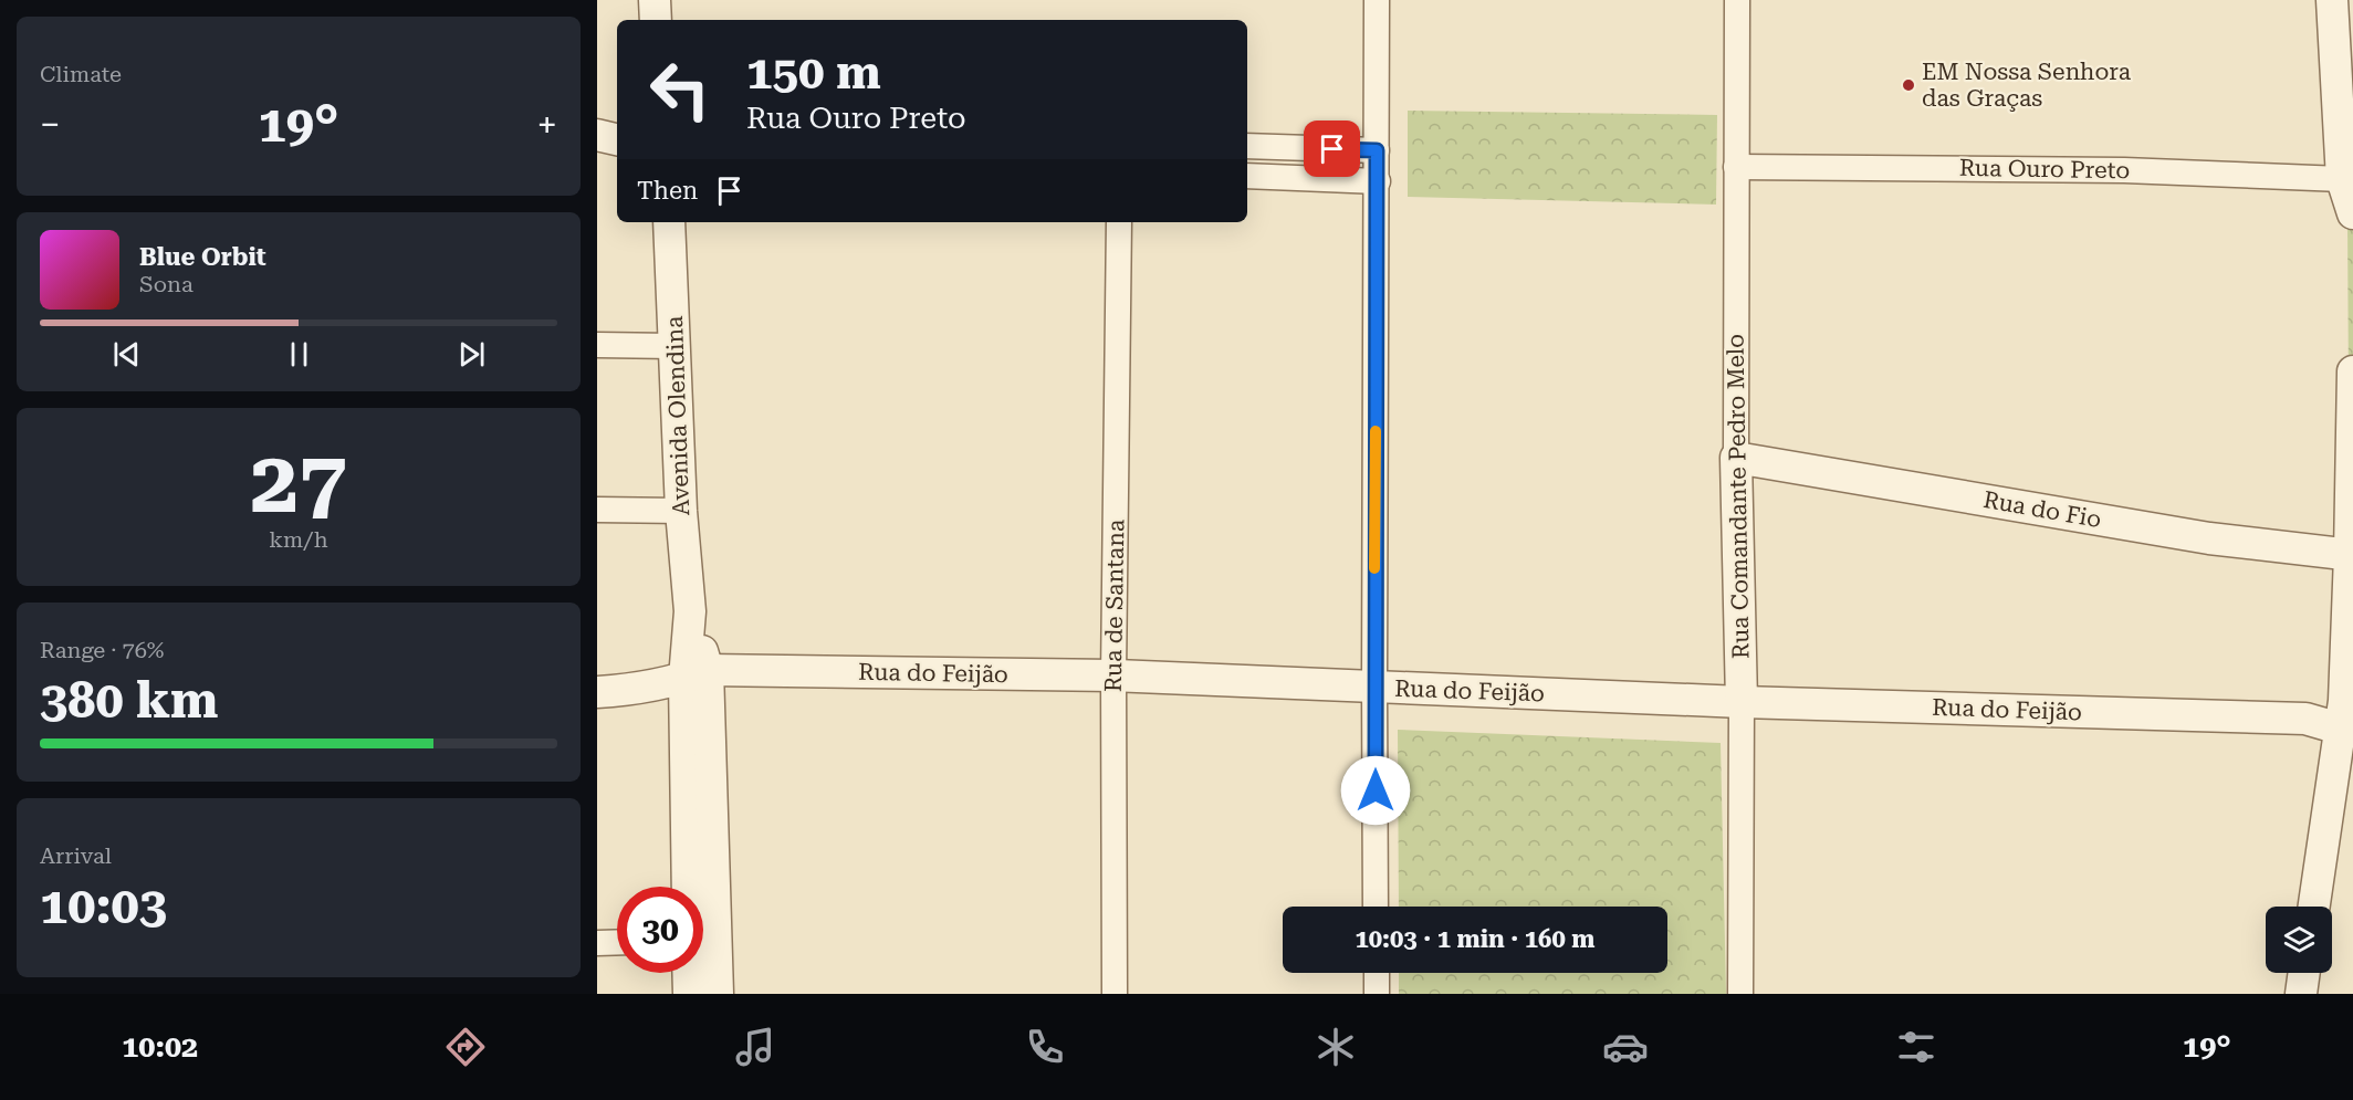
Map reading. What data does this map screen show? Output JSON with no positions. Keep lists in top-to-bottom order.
{
  "streets": {
    "street": [
      "Rua Ouro Preto",
      "Avenida Olendina",
      "Rua Comandante Pedro Melo",
      "Rua do Fio",
      "Rua de Santana",
      "Rua do Feijão"
    ]
  },
  "crossings": [
    ["Rua Ouro Preto", "Rua Comandante Pedro Melo"],
    ["Avenida Olendina", "Rua do Feijão"],
    ["Rua Comandante Pedro Melo", "Rua do Fio"],
    ["Rua Comandante Pedro Melo", "Rua do Feijão"],
    ["Rua de Santana", "Rua do Feijão"]
  ],
  "places": ["EM Nossa Senhora das Graças"],
  "page": {
    "tile": [
      "Climate",
      ["27", "km/h"],
      ["Range · 76%", "380 km"],
      ["Arrival", "10:03"]
    ],
    "turn": ["150 m", "Rua Ouro Preto"],
    "heat": ["−", "19°", "+"],
    "then": "Then",
    "song": ["Blue Orbit", "Sona"],
    "limit": "30",
    "trip": "10:03 · 1 min · 160 m",
    "tabs": ["10:02", "19°"]
  }
}
